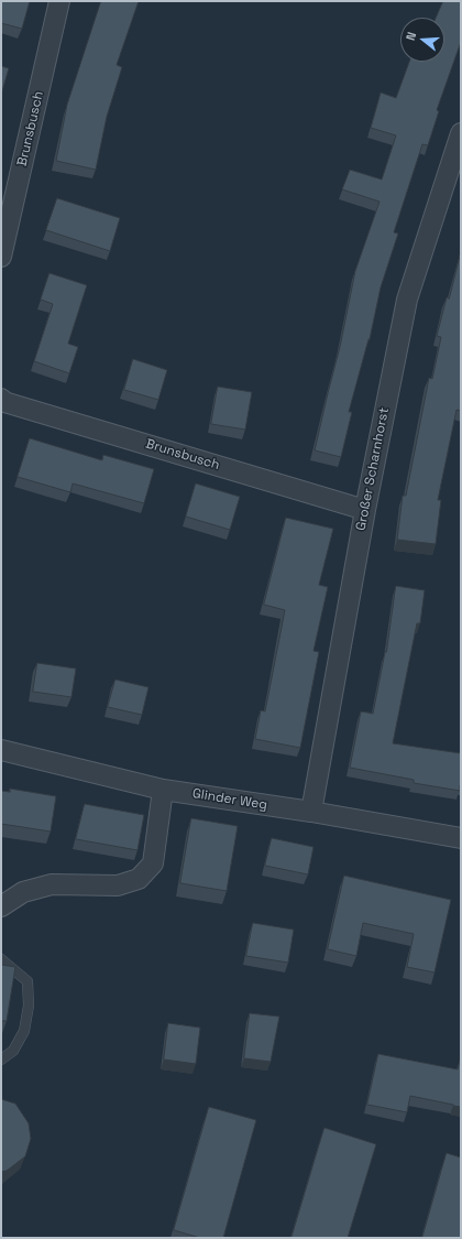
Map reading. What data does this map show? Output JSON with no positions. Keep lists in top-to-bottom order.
{
  "streets": {
    "street": ["Brunsbusch", "Großer Scharnhorst", "Glinder Weg"]
  },
  "crossings": [
    ["Brunsbusch", "Großer Scharnhorst"],
    ["Großer Scharnhorst", "Glinder Weg"]
  ],
  "north": "left"
}
